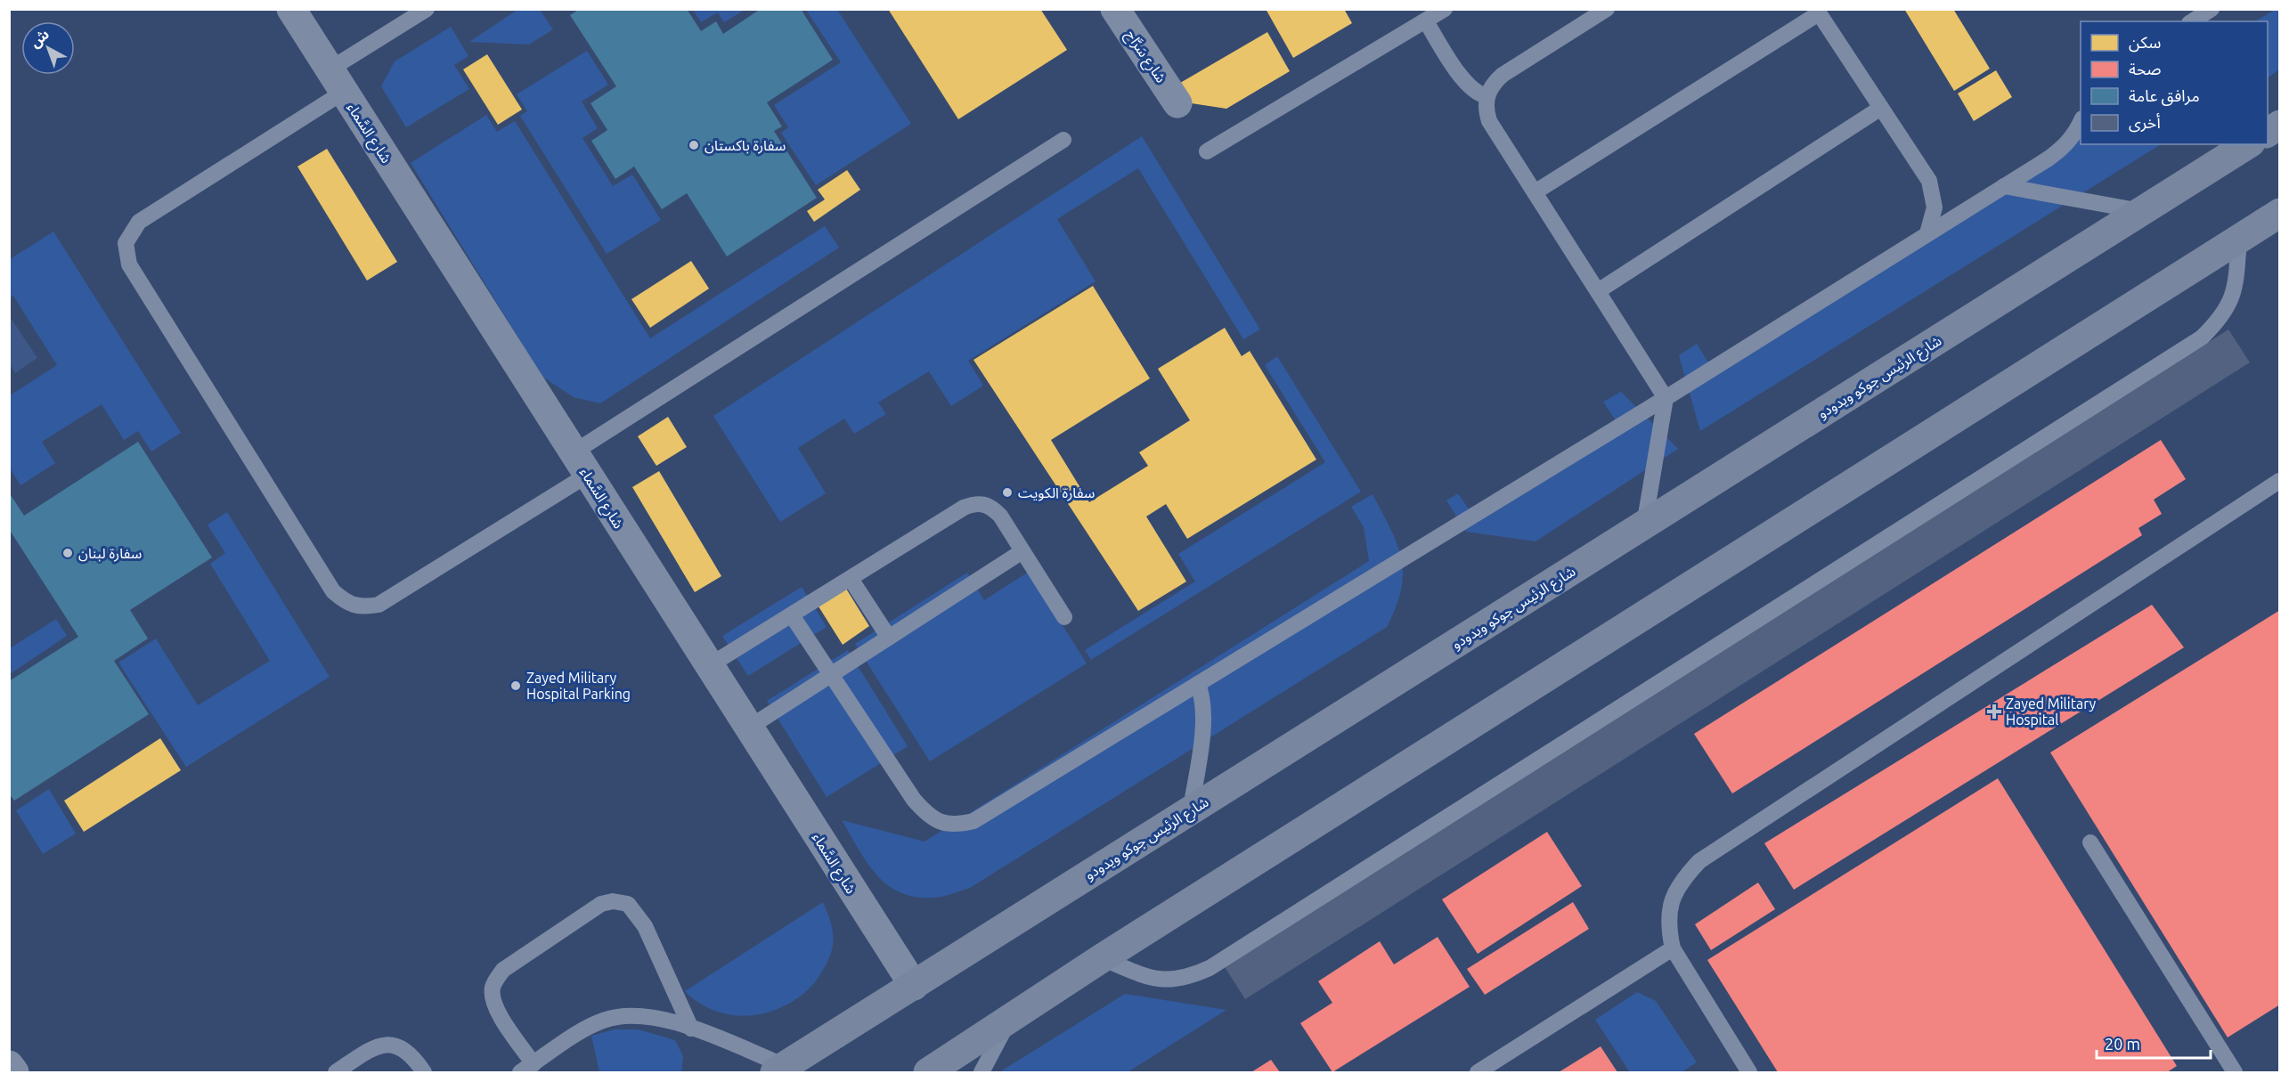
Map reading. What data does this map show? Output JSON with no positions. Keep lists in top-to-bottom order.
{
  "streets": {
    "street": ["شارع سَرَّاح", "شارع السَّماء", "شارع الرئيس جوكو ويدودو"]
  },
  "crossings": [
    ["شارع السَّماء", "شارع الرئيس جوكو ويدودو"]
  ],
  "places": {
    "other": [
      "سفارة باكستان",
      "سفارة الكويت",
      "سفارة لبنان",
      "Zayed Military Hospital Parking"
    ],
    "health": ["Zayed Military Hospital"]
  },
  "legend": [
    "سكن",
    "صحة",
    "مرافق عامة",
    "أخرى"
  ],
  "scale_bar": "20 m",
  "north": "top left"
}
